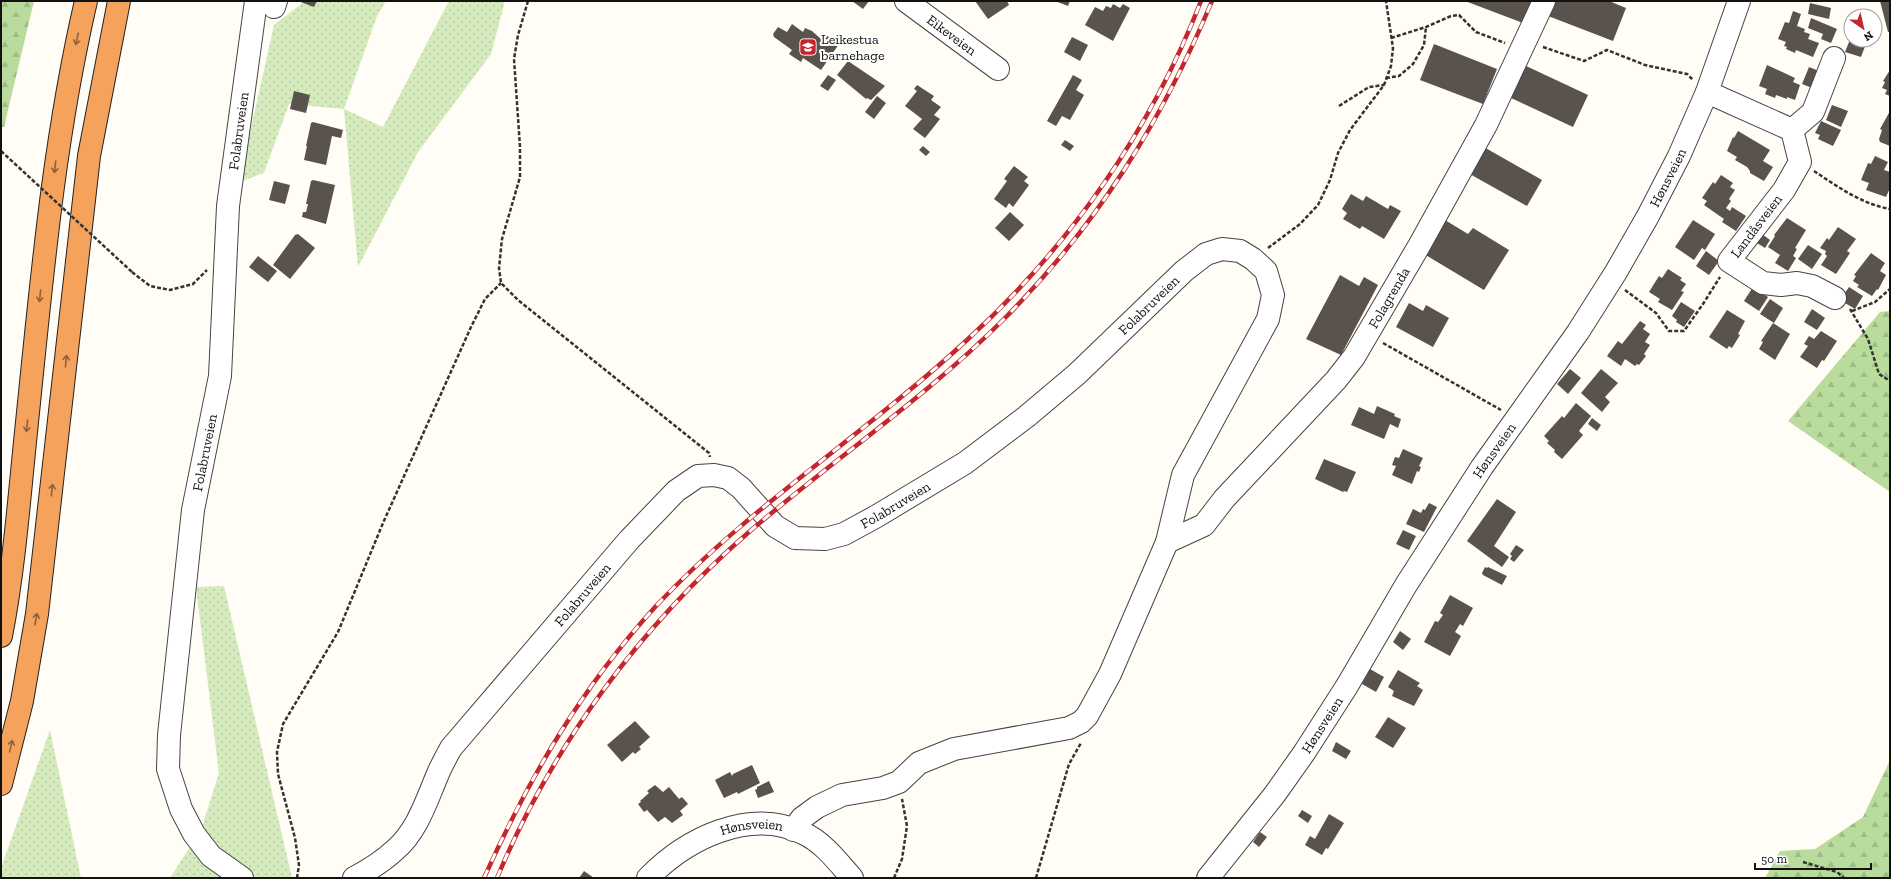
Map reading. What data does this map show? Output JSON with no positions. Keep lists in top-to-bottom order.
{
  "streets": {
    "street": [
      "Eikeveien",
      "Folabruveien",
      "Hønsveien",
      "Landåsveien",
      "Folagrenda"
    ]
  },
  "crossings": [
    ["Folabruveien", "Folagrenda"]
  ],
  "places": {
    "school or university": ["Leikestua barnehage"]
  },
  "scale_bar": "50 m",
  "north": "bottom right"
}
